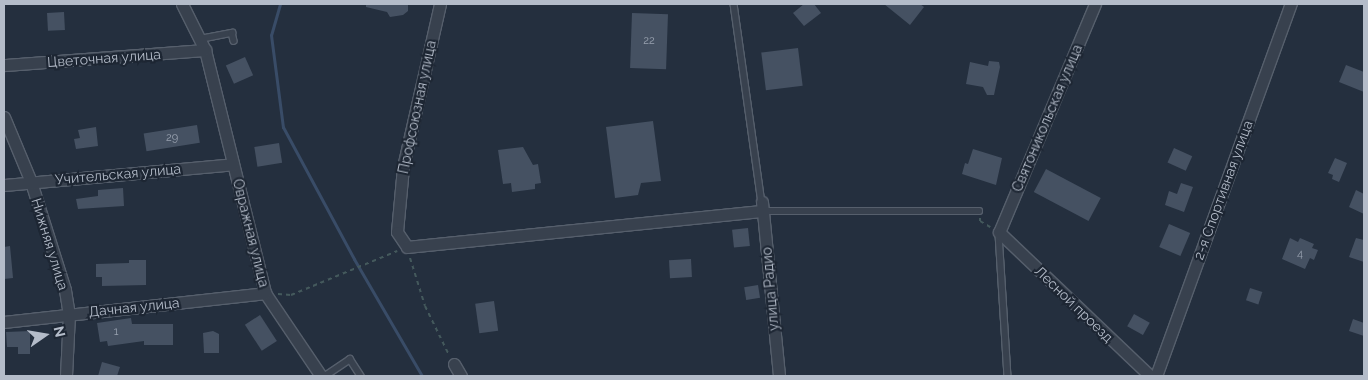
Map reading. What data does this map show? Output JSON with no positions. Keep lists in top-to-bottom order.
{
  "streets": {
    "street": [
      "Цветочная улица",
      "Профсоюзная улица",
      "Святоникольская улица",
      "Учительская улица",
      "2-я Спортивная улица",
      "Овражная улица",
      "Нижняя улица",
      "улица Радио",
      "Лесной проезд",
      "Дачная улица"
    ]
  },
  "crossings": [
    ["Цветочная улица", "Овражная улица"],
    ["Святоникольская улица", "Лесной проезд"],
    ["Учительская улица", "Овражная улица"],
    ["Учительская улица", "Нижняя улица"],
    ["Овражная улица", "Дачная улица"],
    ["Нижняя улица", "Дачная улица"]
  ],
  "house_numbers": [
    "22",
    "29",
    "4",
    "1"
  ],
  "north": "right"
}
